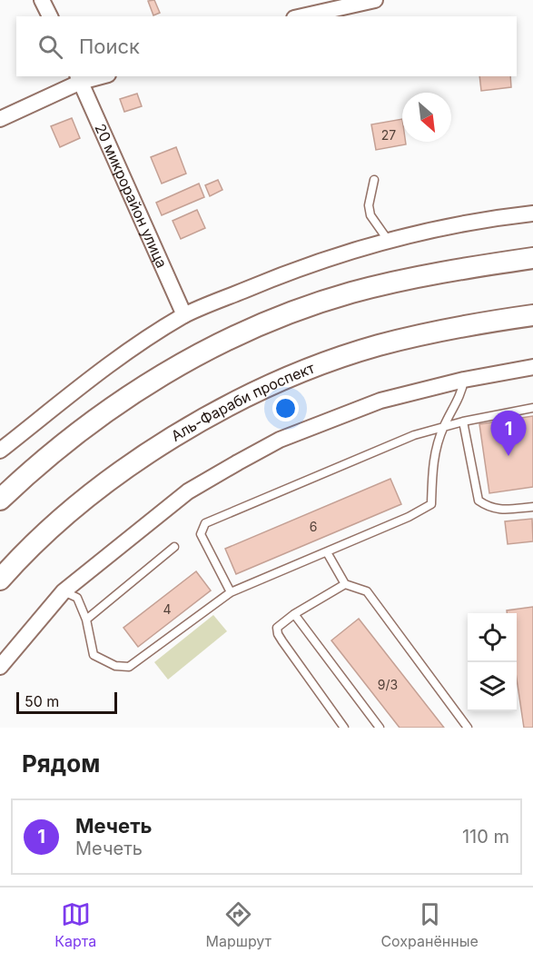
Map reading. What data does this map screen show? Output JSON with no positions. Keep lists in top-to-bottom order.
{
  "streets": {
    "street": ["20 микрорайон улица", "Аль-Фараби проспект"]
  },
  "house_numbers": [
    "27",
    "6",
    "4",
    "9/3"
  ],
  "scale_bar": "50 m",
  "north": "bottom right",
  "page": {
    "search": "Поиск",
    "pins": "1",
    "scale": "50 m",
    "heading": "Рядом",
    "list": [
      {
        "mark": "1",
        "name": "Мечеть",
        "note": "Мечеть",
        "value": "110 m"
      }
    ],
    "nav": ["Карта", "Маршрут", "Сохранённые"]
  }
}
